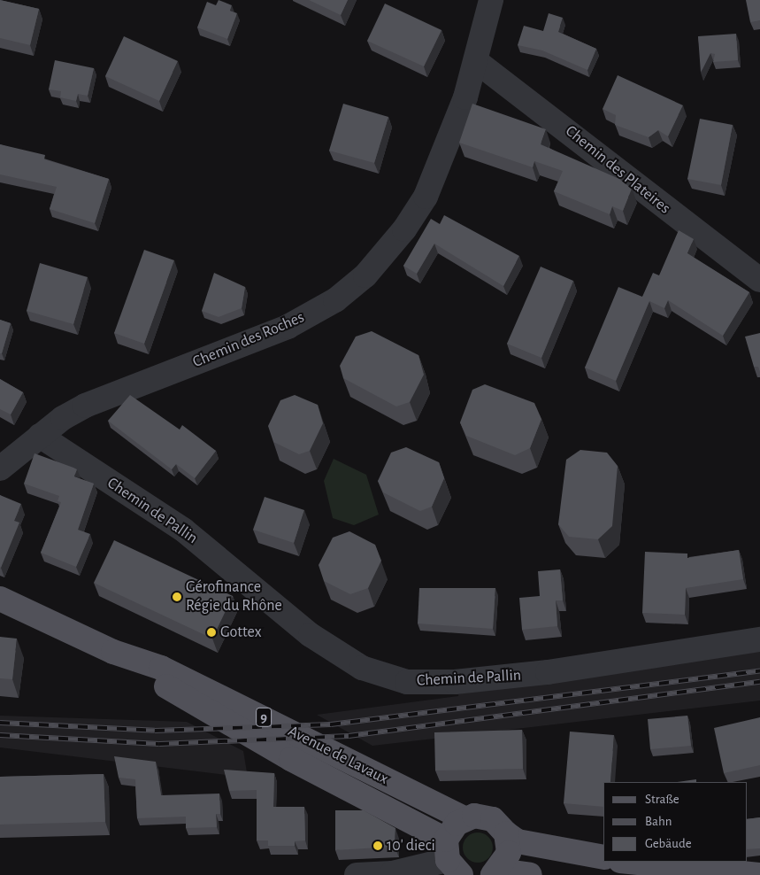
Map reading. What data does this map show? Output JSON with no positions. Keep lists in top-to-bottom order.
{
  "streets": {
    "main road": ["9", "Avenue de Lavaux"],
    "street": ["Chemin des Plateires", "Chemin des Roches", "Chemin de Pallin"]
  },
  "crossings": [
    ["Chemin des Plateires", "Chemin des Roches"],
    ["Chemin des Roches", "Chemin de Pallin"]
  ],
  "places": ["Gérofinance Régie du Rhône", "Gottex", "10' dieci"],
  "legend": ["Straße", "Bahn", "Gebäude"]
}
